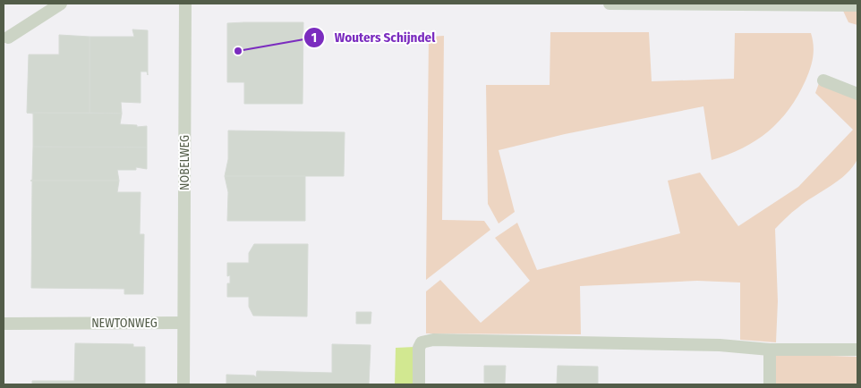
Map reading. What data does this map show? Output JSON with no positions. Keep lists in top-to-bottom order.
{
  "streets": {
    "street": ["NOBELWEG", "NEWTONWEG"]
  },
  "crossings": [
    ["NOBELWEG", "NEWTONWEG"]
  ],
  "places": ["Wouters Schijndel"]
}
